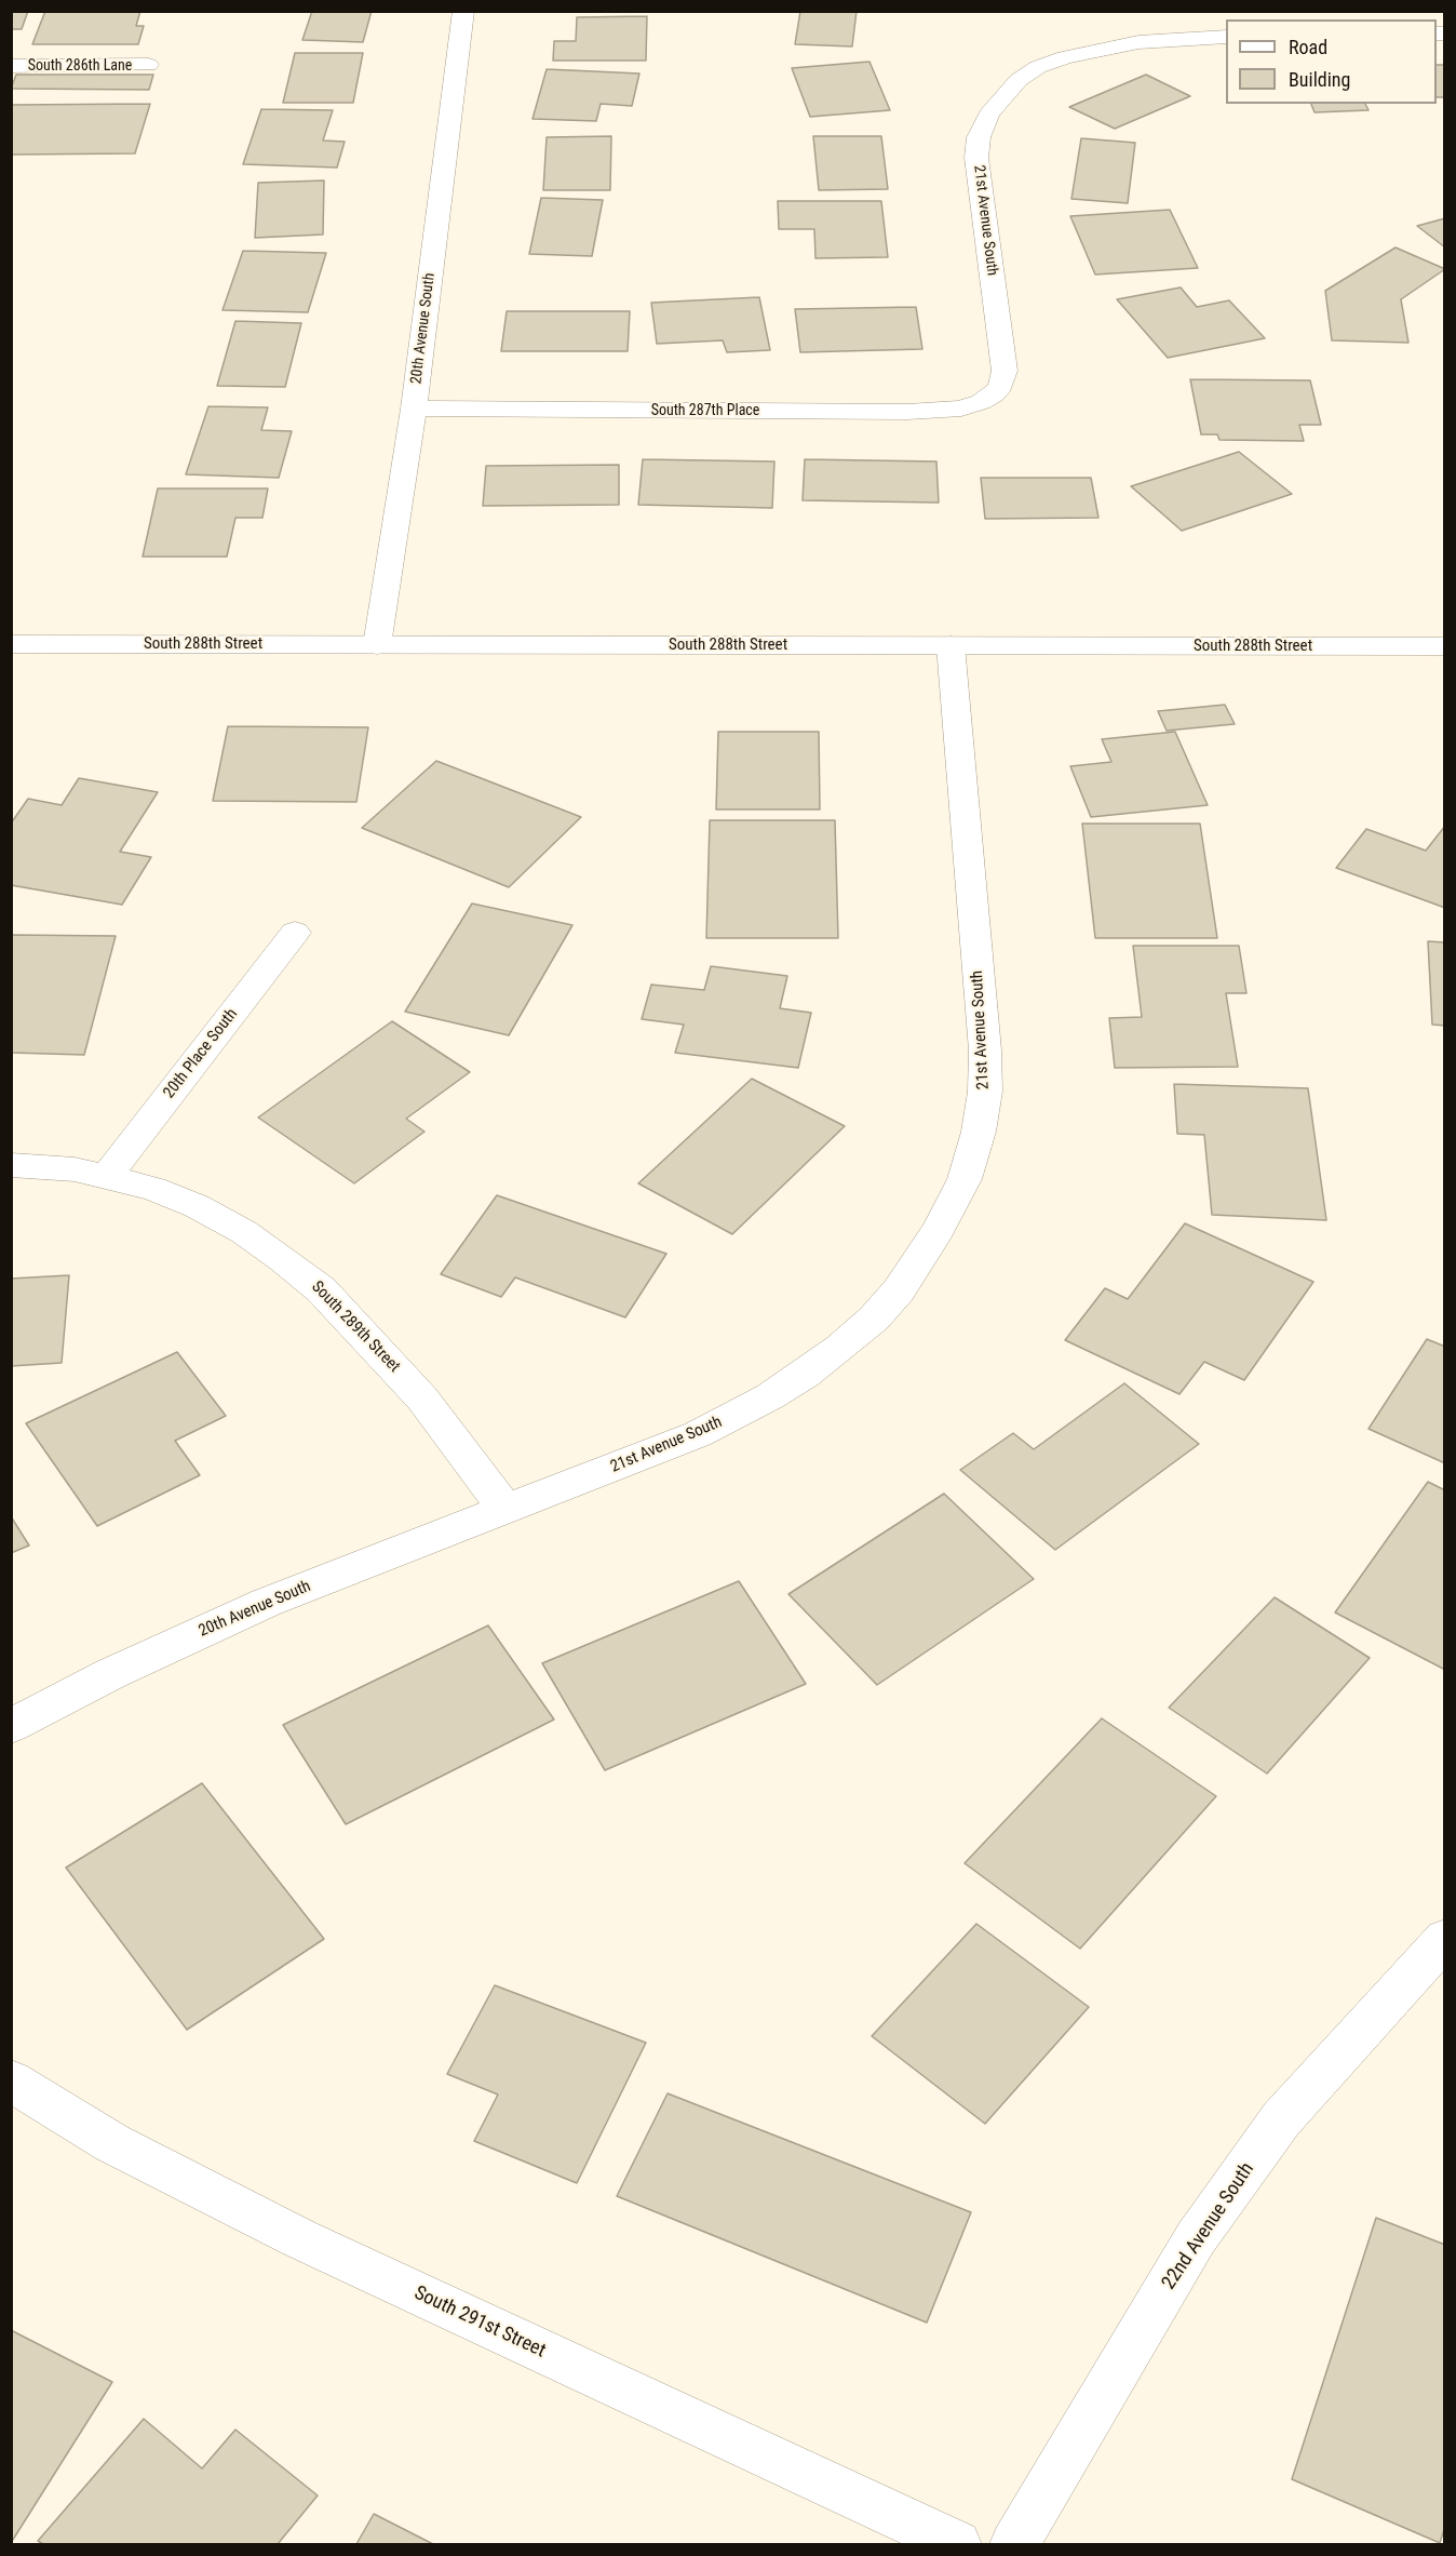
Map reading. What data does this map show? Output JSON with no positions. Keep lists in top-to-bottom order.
{
  "streets": {
    "street": [
      "South 286th Lane",
      "21st Avenue South",
      "20th Avenue South",
      "South 287th Place",
      "South 288th Street",
      "20th Place South",
      "South 289th Street",
      "22nd Avenue South",
      "South 291st Street"
    ]
  },
  "crossings": [
    ["21st Avenue South", "20th Avenue South"],
    ["21st Avenue South", "South 287th Place"],
    ["21st Avenue South", "South 288th Street"],
    ["21st Avenue South", "South 289th Street"],
    ["20th Avenue South", "South 287th Place"],
    ["20th Avenue South", "South 288th Street"],
    ["20th Avenue South", "South 289th Street"],
    ["20th Place South", "South 289th Street"]
  ],
  "legend": ["Road", "Building"]
}
